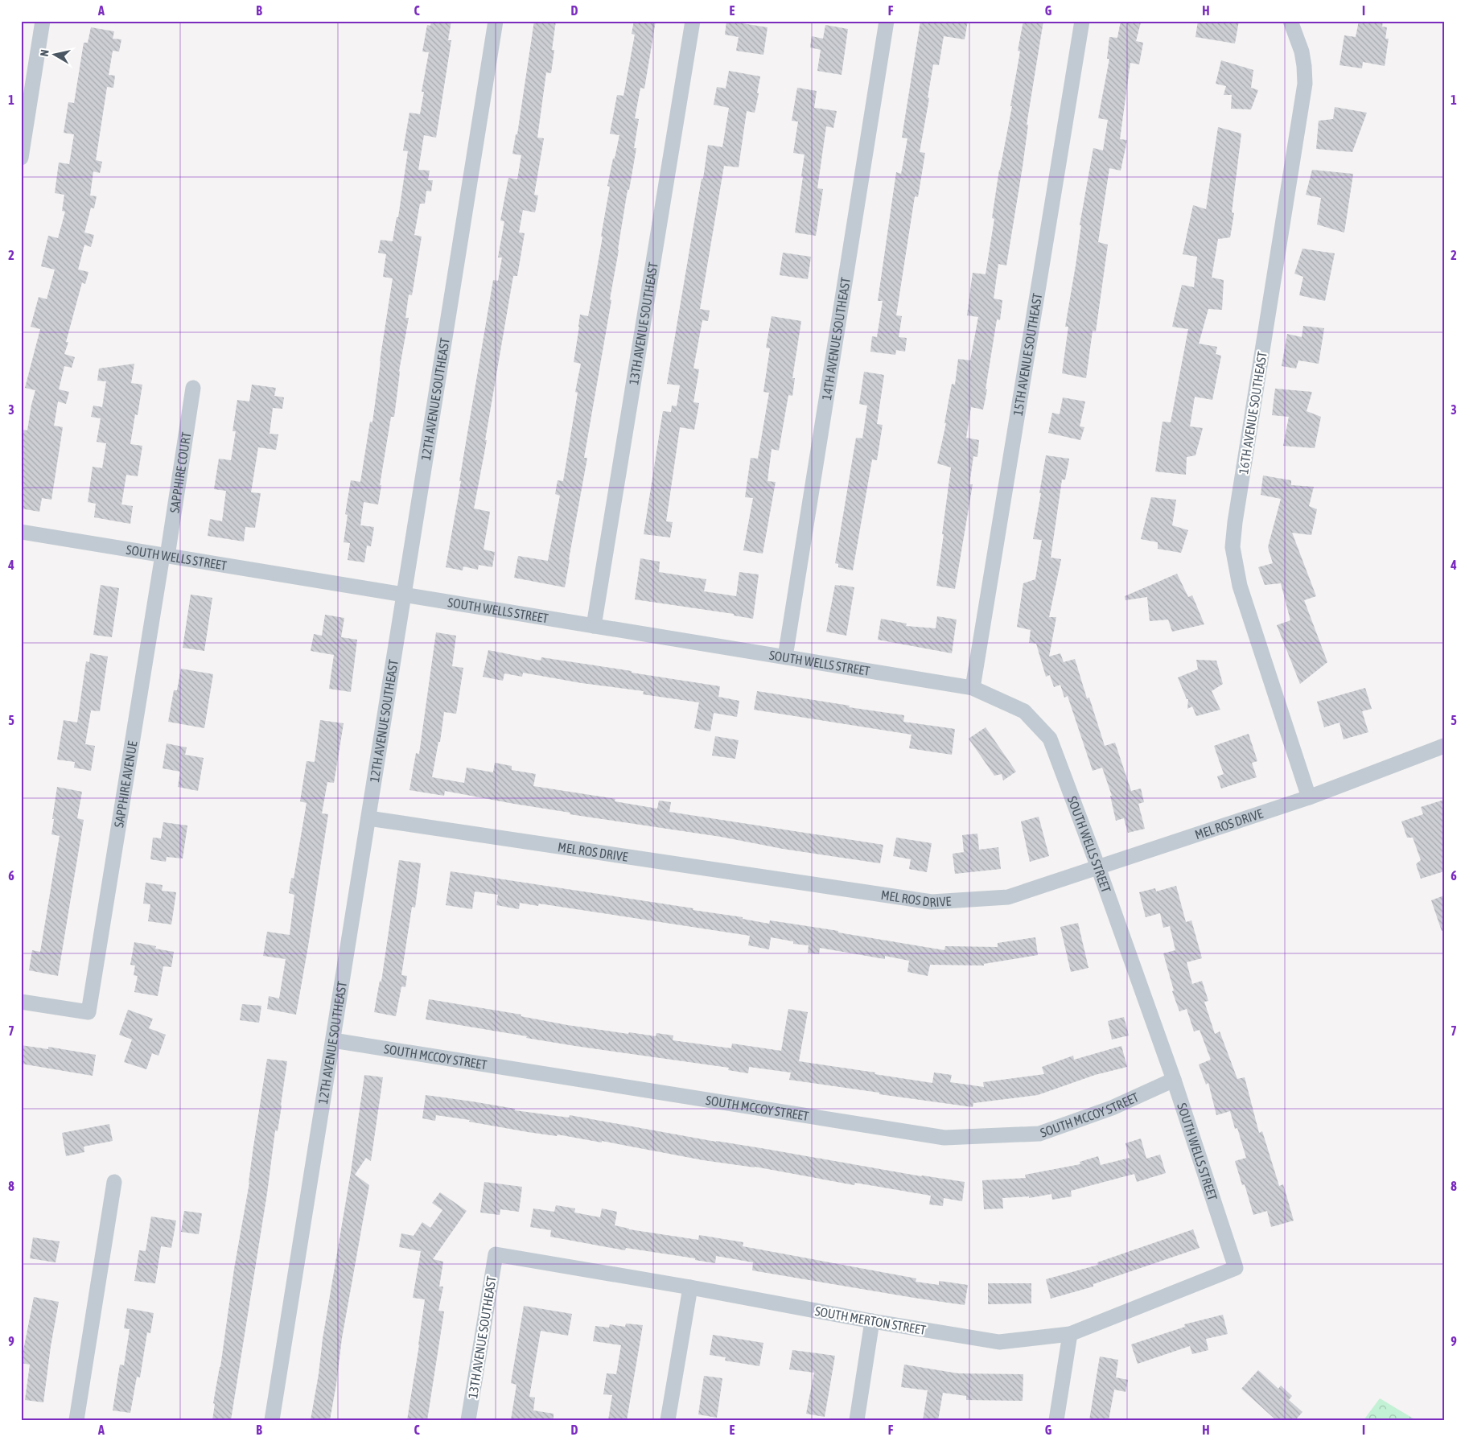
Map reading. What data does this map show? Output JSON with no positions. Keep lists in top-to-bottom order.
{
  "streets": {
    "street": [
      "13TH AVENUE SOUTHEAST",
      "14TH AVENUE SOUTHEAST",
      "15TH AVENUE SOUTHEAST",
      "12TH AVENUE SOUTHEAST",
      "16TH AVENUE SOUTHEAST",
      "SAPPHIRE COURT",
      "SOUTH WELLS STREET",
      "SAPPHIRE AVENUE",
      "MEL ROS DRIVE",
      "SOUTH MCCOY STREET",
      "SOUTH MERTON STREET"
    ]
  },
  "crossings": [
    ["13TH AVENUE SOUTHEAST", "SOUTH WELLS STREET"],
    ["13TH AVENUE SOUTHEAST", "SOUTH MERTON STREET"],
    ["14TH AVENUE SOUTHEAST", "SOUTH WELLS STREET"],
    ["15TH AVENUE SOUTHEAST", "SOUTH WELLS STREET"],
    ["12TH AVENUE SOUTHEAST", "SOUTH WELLS STREET"],
    ["12TH AVENUE SOUTHEAST", "MEL ROS DRIVE"],
    ["12TH AVENUE SOUTHEAST", "SOUTH MCCOY STREET"],
    ["16TH AVENUE SOUTHEAST", "MEL ROS DRIVE"],
    ["SAPPHIRE COURT", "SOUTH WELLS STREET"],
    ["SAPPHIRE COURT", "SAPPHIRE AVENUE"],
    ["SOUTH WELLS STREET", "SAPPHIRE AVENUE"],
    ["SOUTH WELLS STREET", "MEL ROS DRIVE"],
    ["SOUTH WELLS STREET", "SOUTH MCCOY STREET"],
    ["SOUTH WELLS STREET", "SOUTH MERTON STREET"]
  ],
  "north": "left",
  "grid": {
    "columns": [
      "A",
      "B",
      "C",
      "D",
      "E",
      "F",
      "G",
      "H",
      "I"
    ],
    "rows": [
      "1",
      "2",
      "3",
      "4",
      "5",
      "6",
      "7",
      "8",
      "9"
    ]
  }
}
